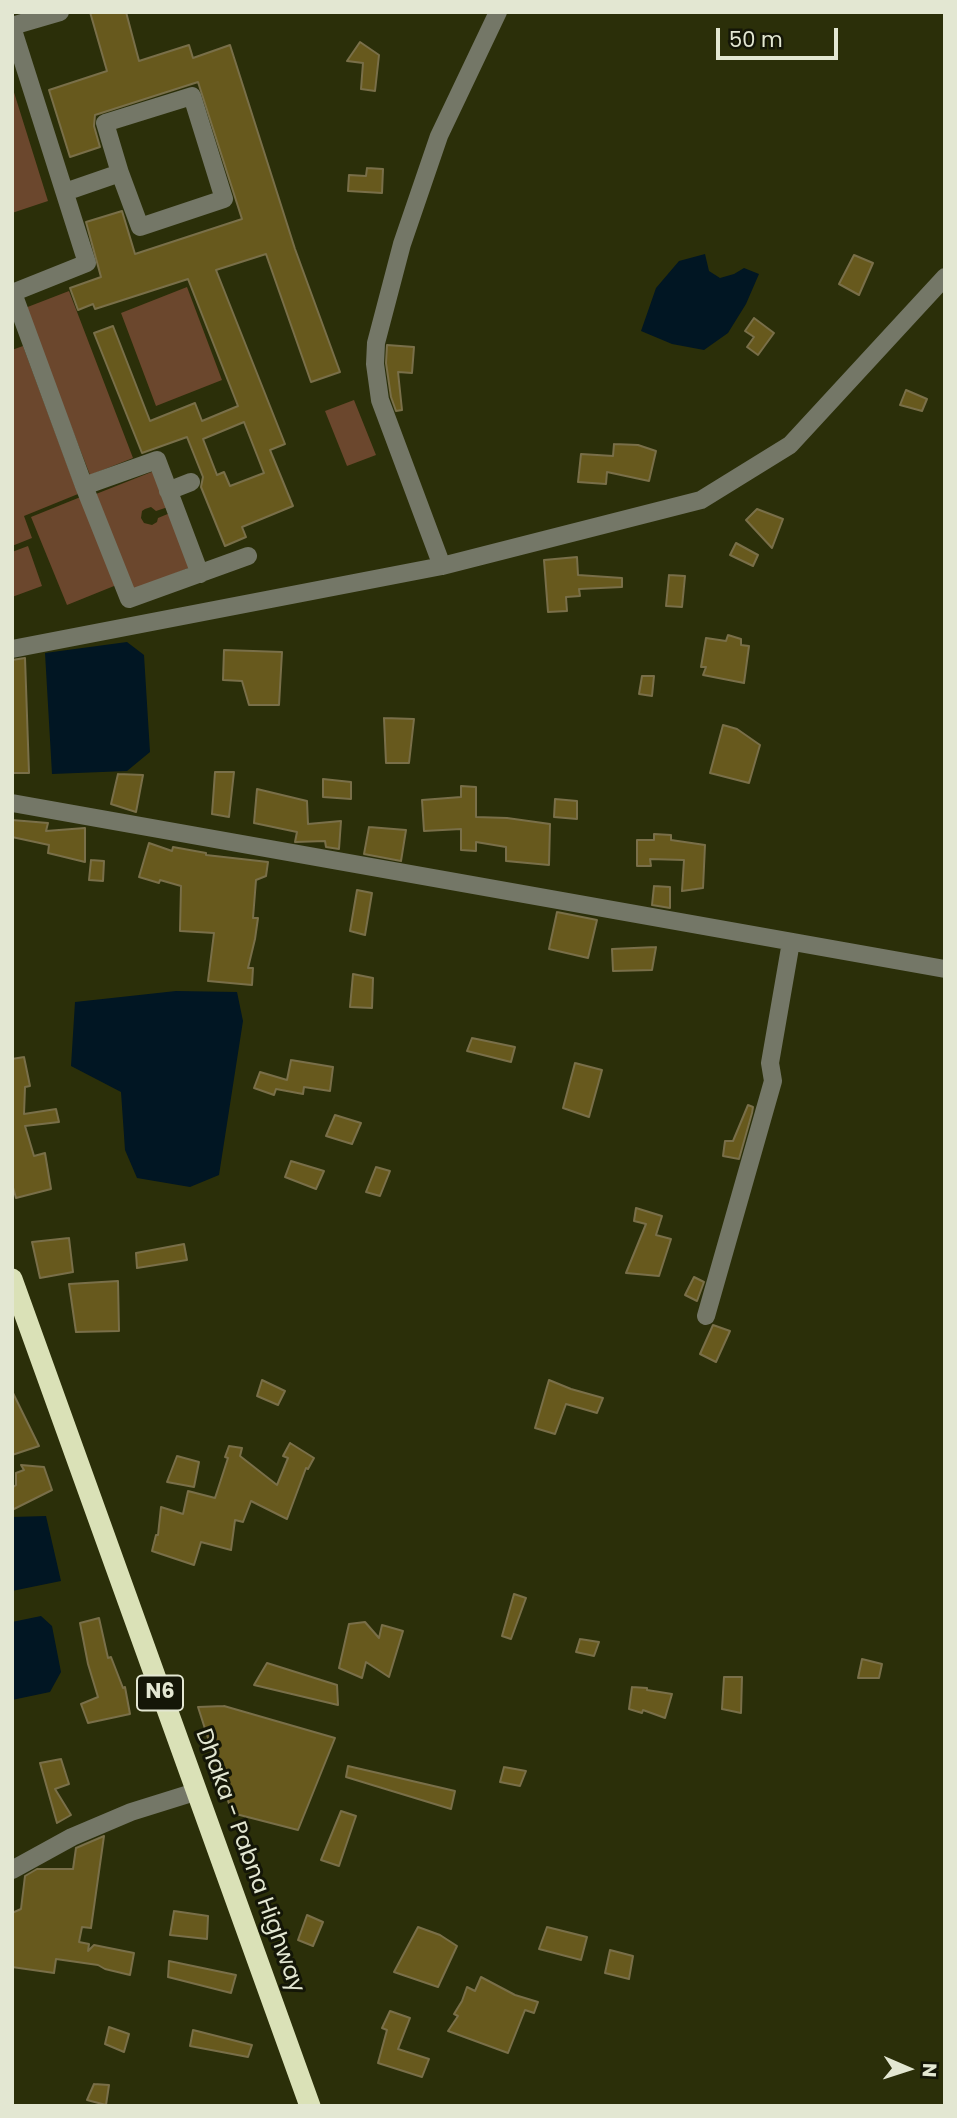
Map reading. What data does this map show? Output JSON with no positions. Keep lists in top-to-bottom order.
{
  "streets": {
    "highway": ["N6", "Dhaka - Pabna Highway"]
  },
  "scale_bar": "50 m",
  "north": "right"
}
